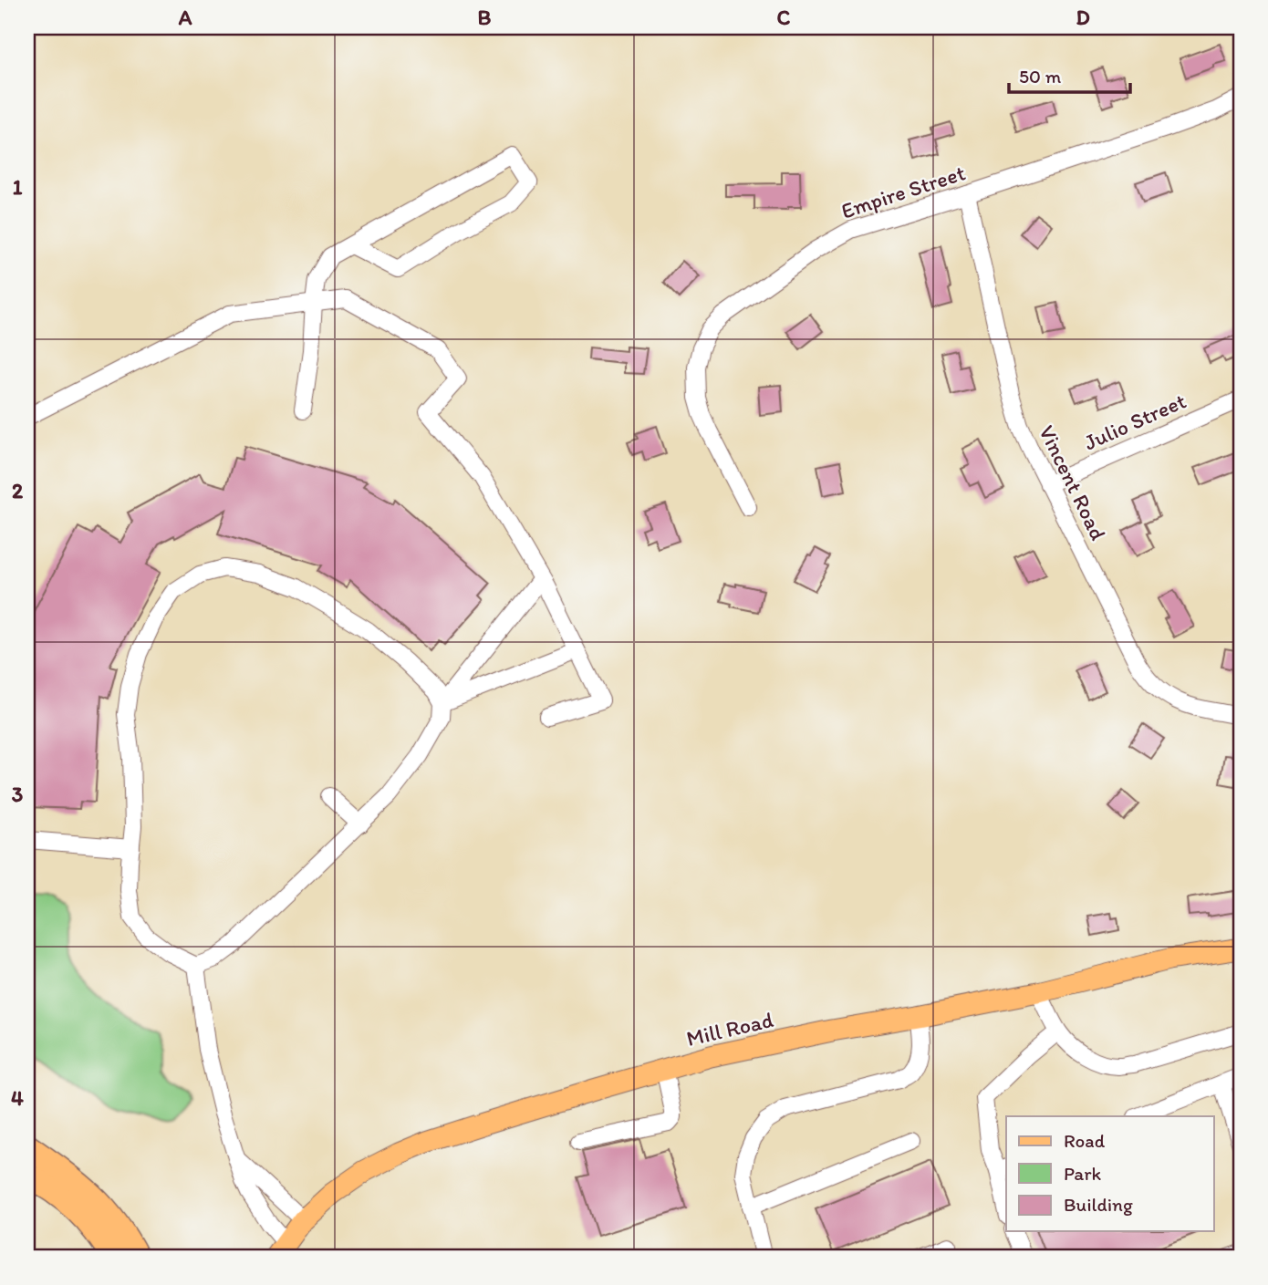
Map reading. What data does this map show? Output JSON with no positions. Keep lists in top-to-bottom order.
{
  "streets": {
    "main road": ["Mill Road"],
    "street": ["Empire Street", "Julio Street", "Vincent Road"]
  },
  "crossings": [
    ["Empire Street", "Vincent Road"],
    ["Julio Street", "Vincent Road"]
  ],
  "legend": ["Road", "Park", "Building"],
  "scale_bar": "50 m",
  "grid": {
    "columns": [
      "A",
      "B",
      "C",
      "D"
    ],
    "rows": [
      "1",
      "2",
      "3",
      "4"
    ]
  }
}
